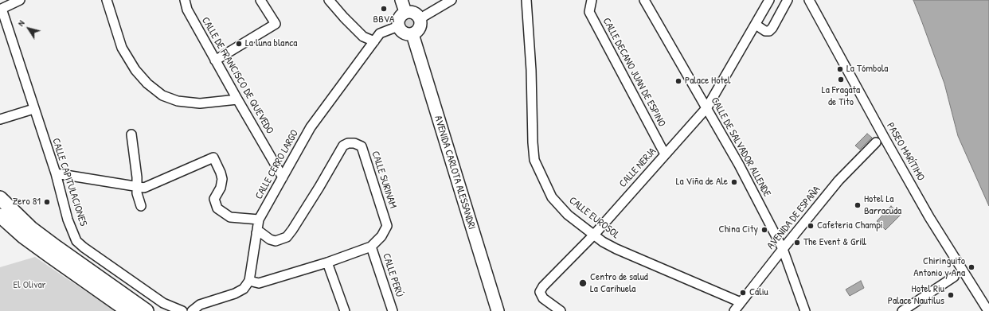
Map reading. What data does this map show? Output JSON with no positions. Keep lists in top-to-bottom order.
{
  "streets": {
    "main road": ["AVENIDA CARLOTA ALESSANDRI"],
    "street": [
      "CALLE DECANO JUAN DE ESPINO",
      "CALLE DE FRANCISCO DE QUEVEDO",
      "CALLE DE SALVADOR ALLENDE",
      "PASEO MARÍTIMO",
      "CALLE CERRO LARGO",
      "CALLE NERJA",
      "CALLE SURINAM",
      "CALLE CAPITULACIONES",
      "CALLE EUROSOL",
      "AVENIDA DE ESPAÑA",
      "CALLE PERÚ"
    ]
  },
  "crossings": [
    ["CALLE DECANO JUAN DE ESPINO", "CALLE NERJA"],
    ["CALLE DE FRANCISCO DE QUEVEDO", "CALLE CERRO LARGO"],
    ["CALLE DE SALVADOR ALLENDE", "CALLE NERJA"],
    ["CALLE DE SALVADOR ALLENDE", "AVENIDA DE ESPAÑA"],
    ["CALLE CERRO LARGO", "AVENIDA CARLOTA ALESSANDRI"],
    ["CALLE CERRO LARGO", "CALLE SURINAM"],
    ["CALLE NERJA", "CALLE EUROSOL"],
    ["CALLE SURINAM", "CALLE PERÚ"],
    ["CALLE EUROSOL", "AVENIDA DE ESPAÑA"]
  ],
  "parks": ["El Olivar"],
  "places": [
    "BBVA",
    "La luna blanca",
    "La Tómbola",
    "La Fragata de Tito",
    "Palace Hotel",
    "La Viña de Ale",
    "Zero 81",
    "Hotel La Barracuda",
    "Cafeteria Champi",
    "China City",
    "The Event & Grill",
    "Chiringuito Antonio y Ana",
    "Centro de salud La Carihuela",
    "Caliu",
    "Hotel Riu Palace Nautilus"
  ],
  "north": "top left"
}
